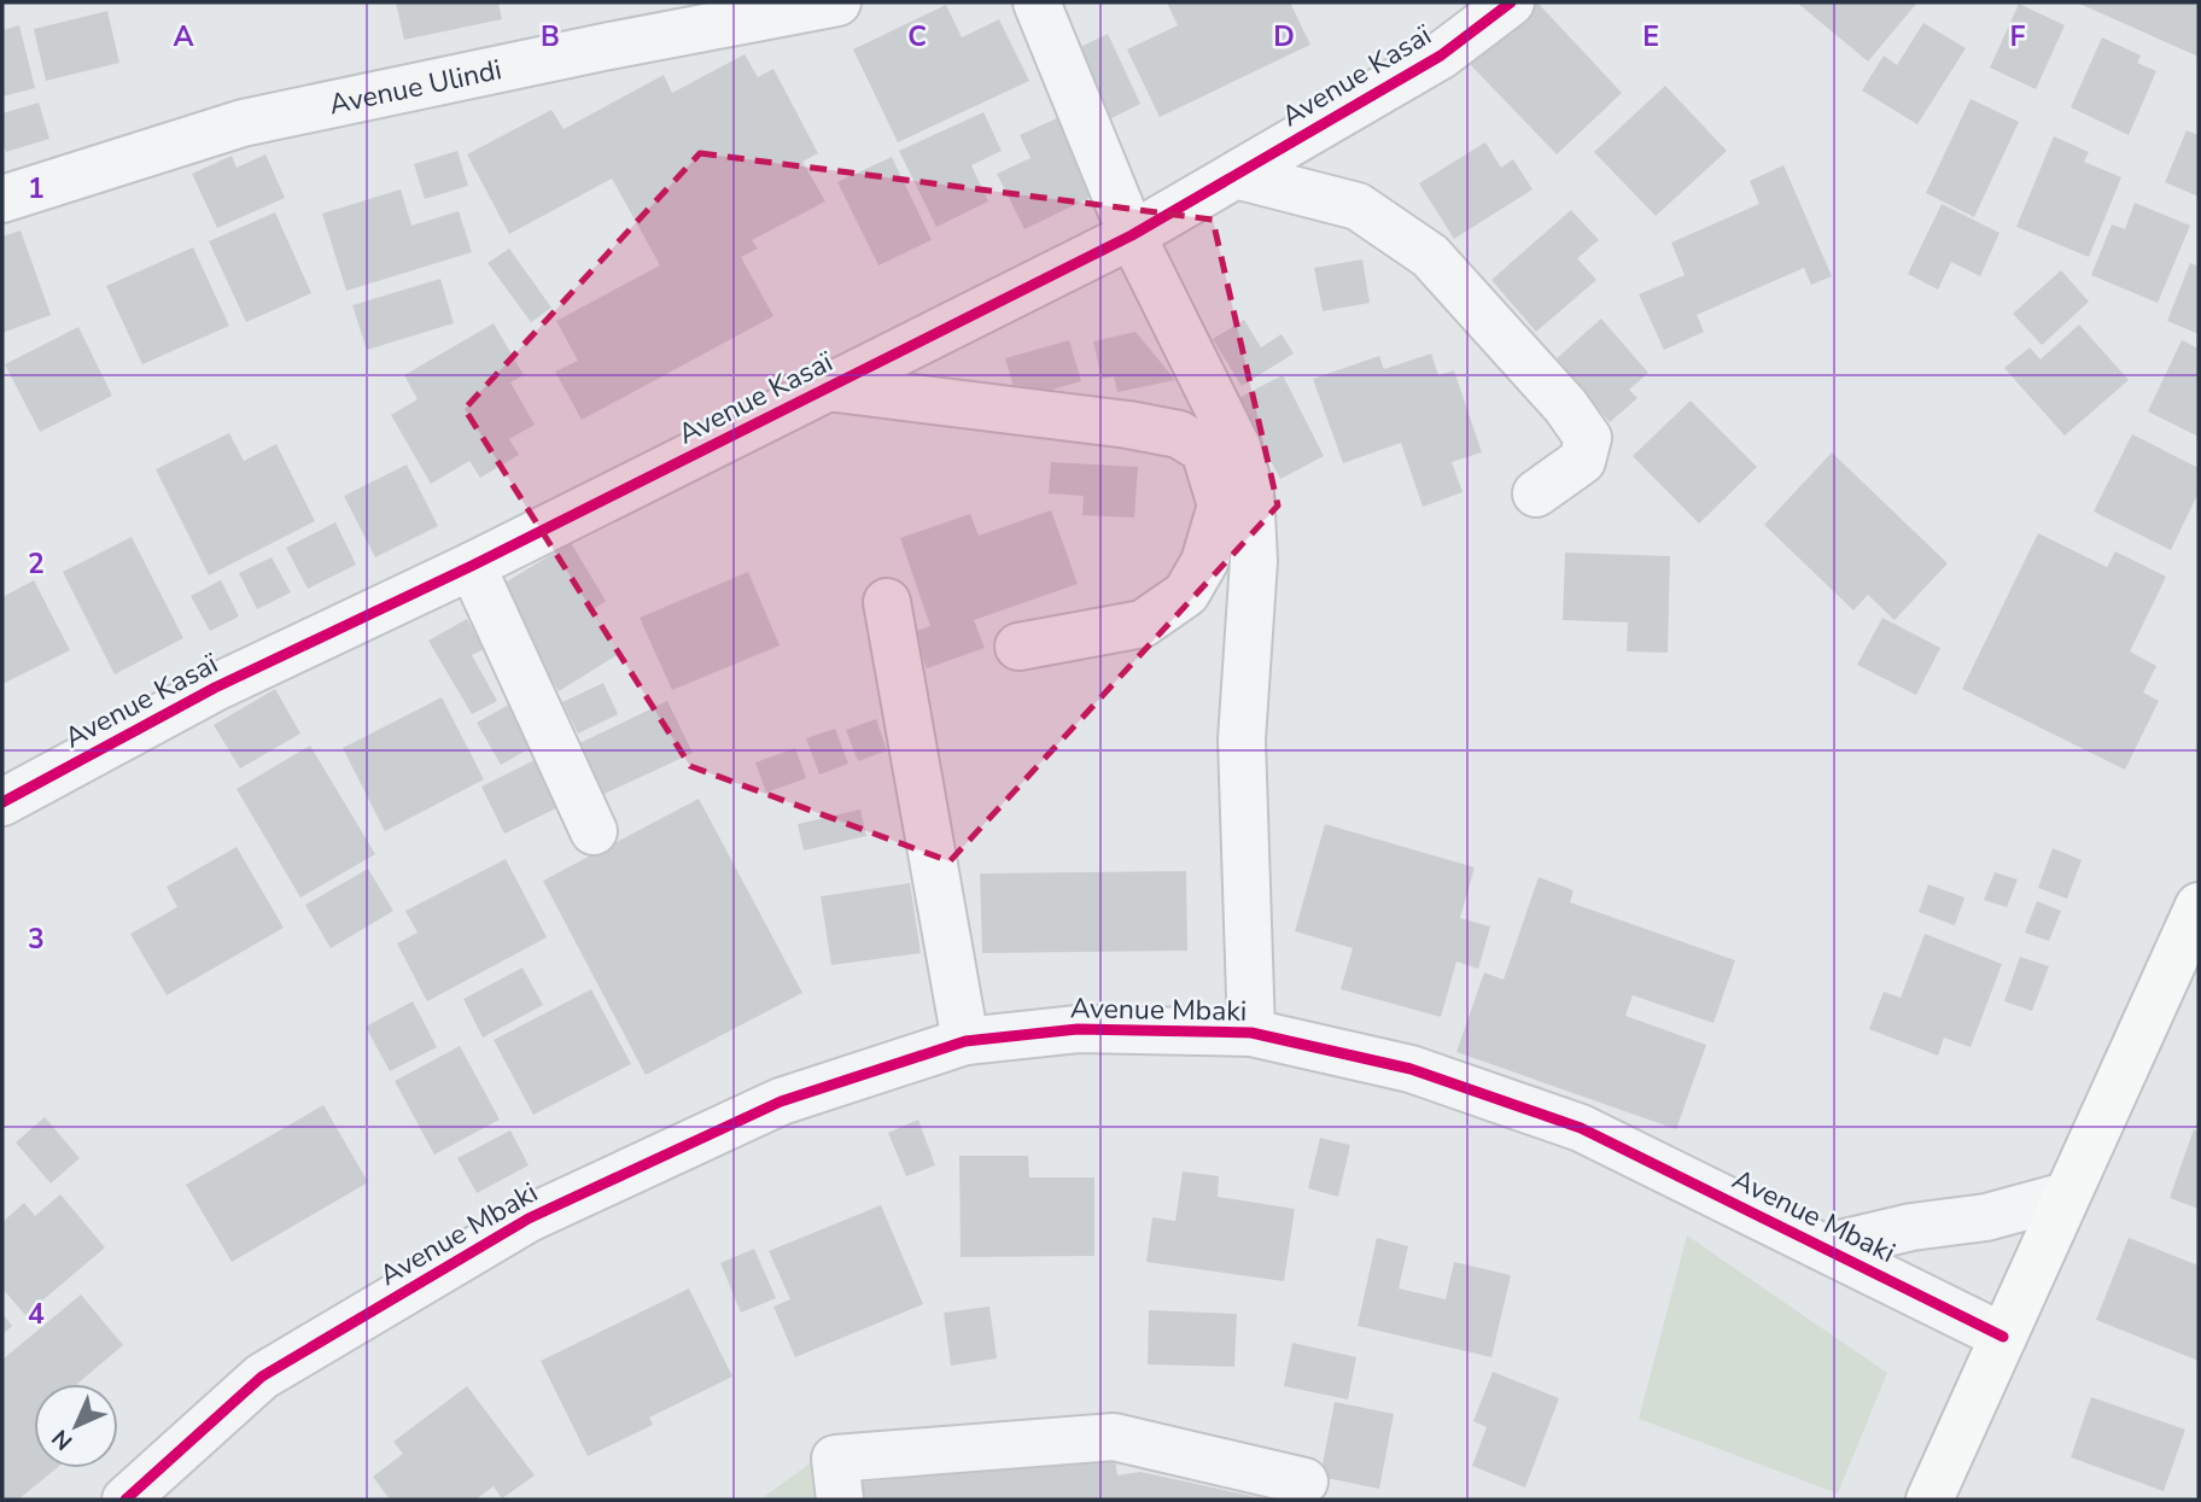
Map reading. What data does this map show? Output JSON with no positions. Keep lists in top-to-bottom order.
{
  "streets": {
    "street": ["Avenue Kasaï", "Avenue Ulindi", "Avenue Mbaki"]
  },
  "north": "bottom left",
  "grid": {
    "columns": [
      "A",
      "B",
      "C",
      "D",
      "E",
      "F"
    ],
    "rows": [
      "1",
      "2",
      "3",
      "4"
    ]
  }
}
